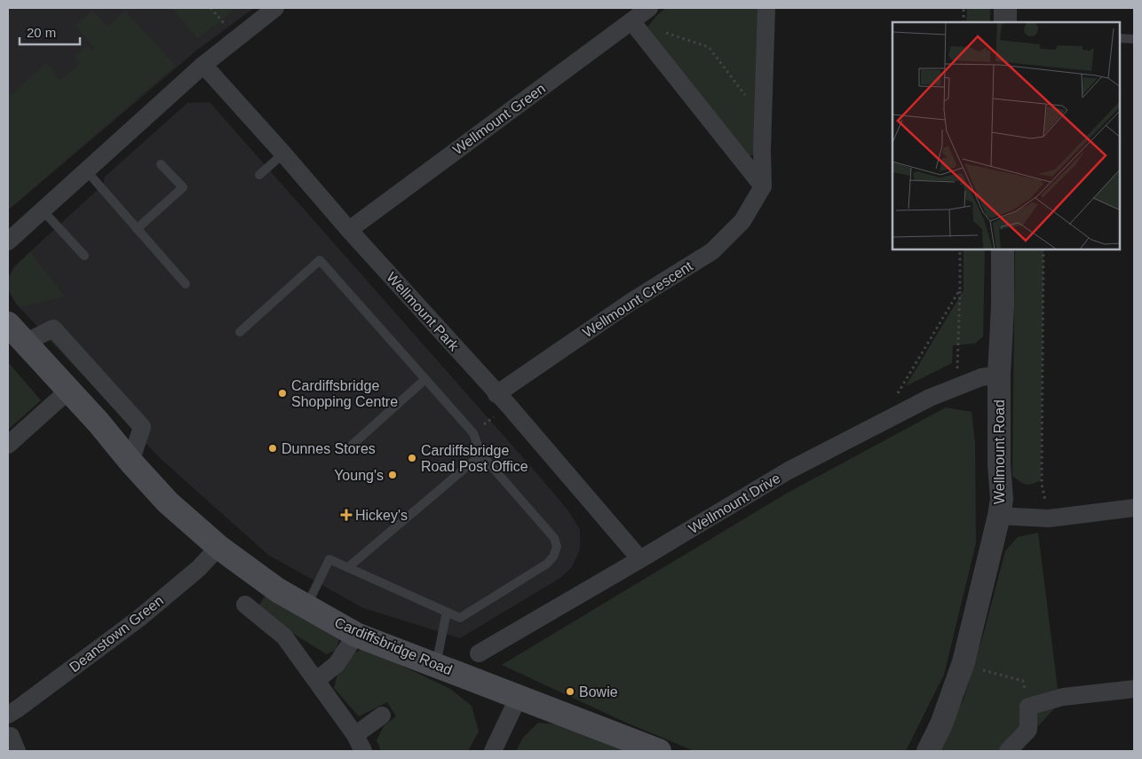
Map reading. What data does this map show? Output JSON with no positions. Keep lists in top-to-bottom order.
{
  "streets": {
    "main road": ["Cardiffsbridge Road"],
    "street": [
      "Wellmount Green",
      "Wellmount Crescent",
      "Wellmount Park",
      "Wellmount Road",
      "Wellmount Drive",
      "Deanstown Green"
    ]
  },
  "crossings": [
    ["Wellmount Green", "Wellmount Park"],
    ["Wellmount Crescent", "Wellmount Park"],
    ["Wellmount Park", "Wellmount Drive"],
    ["Wellmount Road", "Wellmount Drive"],
    ["Deanstown Green", "Cardiffsbridge Road"]
  ],
  "places": {
    "other": [
      "Cardiffsbridge Shopping Centre",
      "Dunnes Stores",
      "Cardiffsbridge Road Post Office",
      "Young's",
      "Bowie"
    ],
    "health": ["Hickey's"]
  },
  "scale_bar": "20 m"
}
